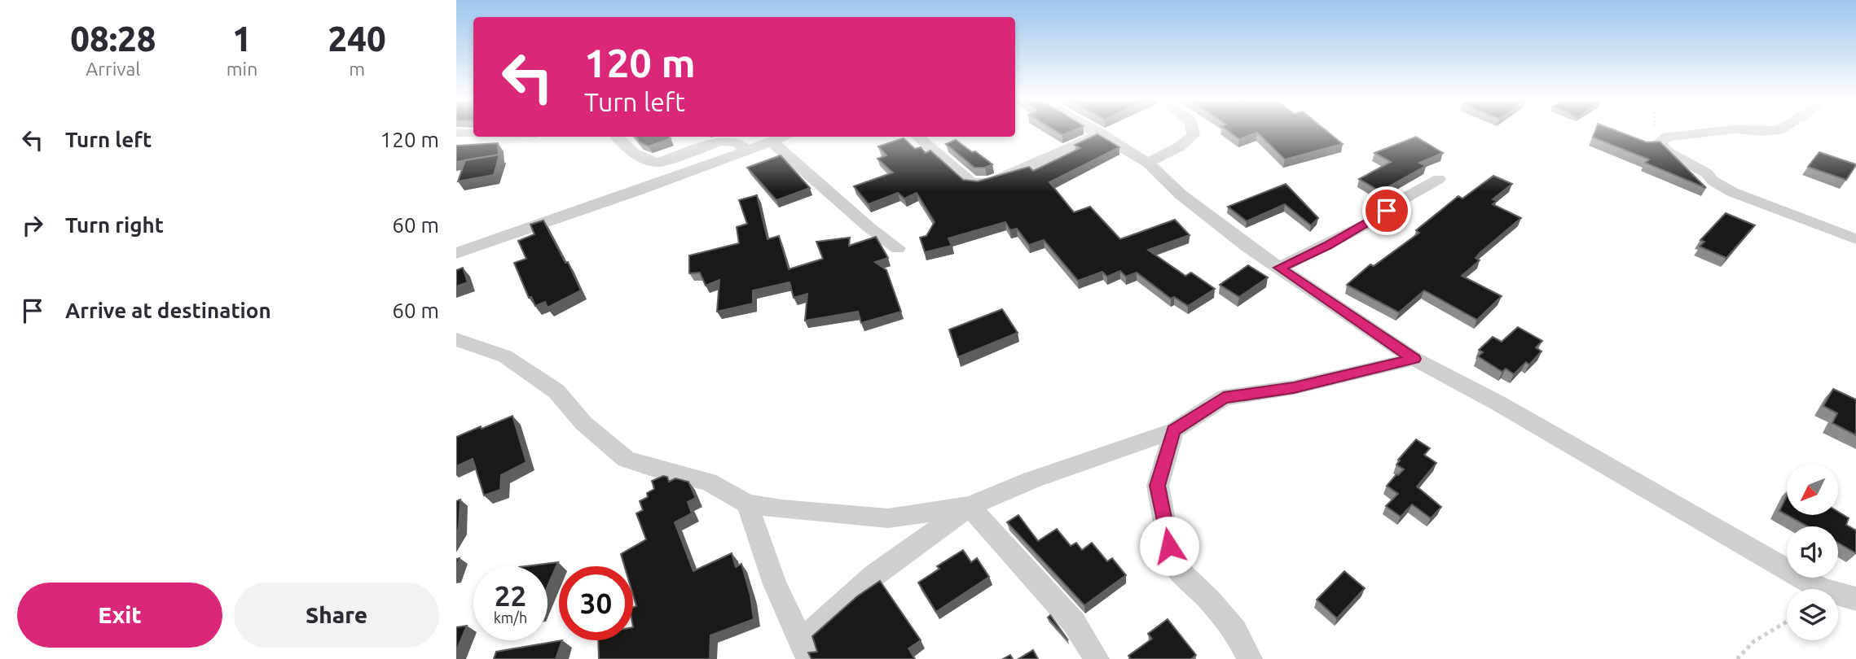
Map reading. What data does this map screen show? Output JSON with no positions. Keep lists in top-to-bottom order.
{
  "north": "bottom left",
  "page": {
    "eta": [
      "08:28",
      "Arrival",
      "1",
      "min",
      "240",
      "m"
    ],
    "turn": ["120 m", "Turn left"],
    "list": [
      {
        "name": "Turn left",
        "value": "120 m"
      },
      {
        "name": "Turn right",
        "value": "60 m"
      },
      {
        "name": "Arrive at destination",
        "value": "60 m"
      }
    ],
    "speed": "22 km/h",
    "limit": "30",
    "buttons": ["Exit", "Share"]
  }
}
